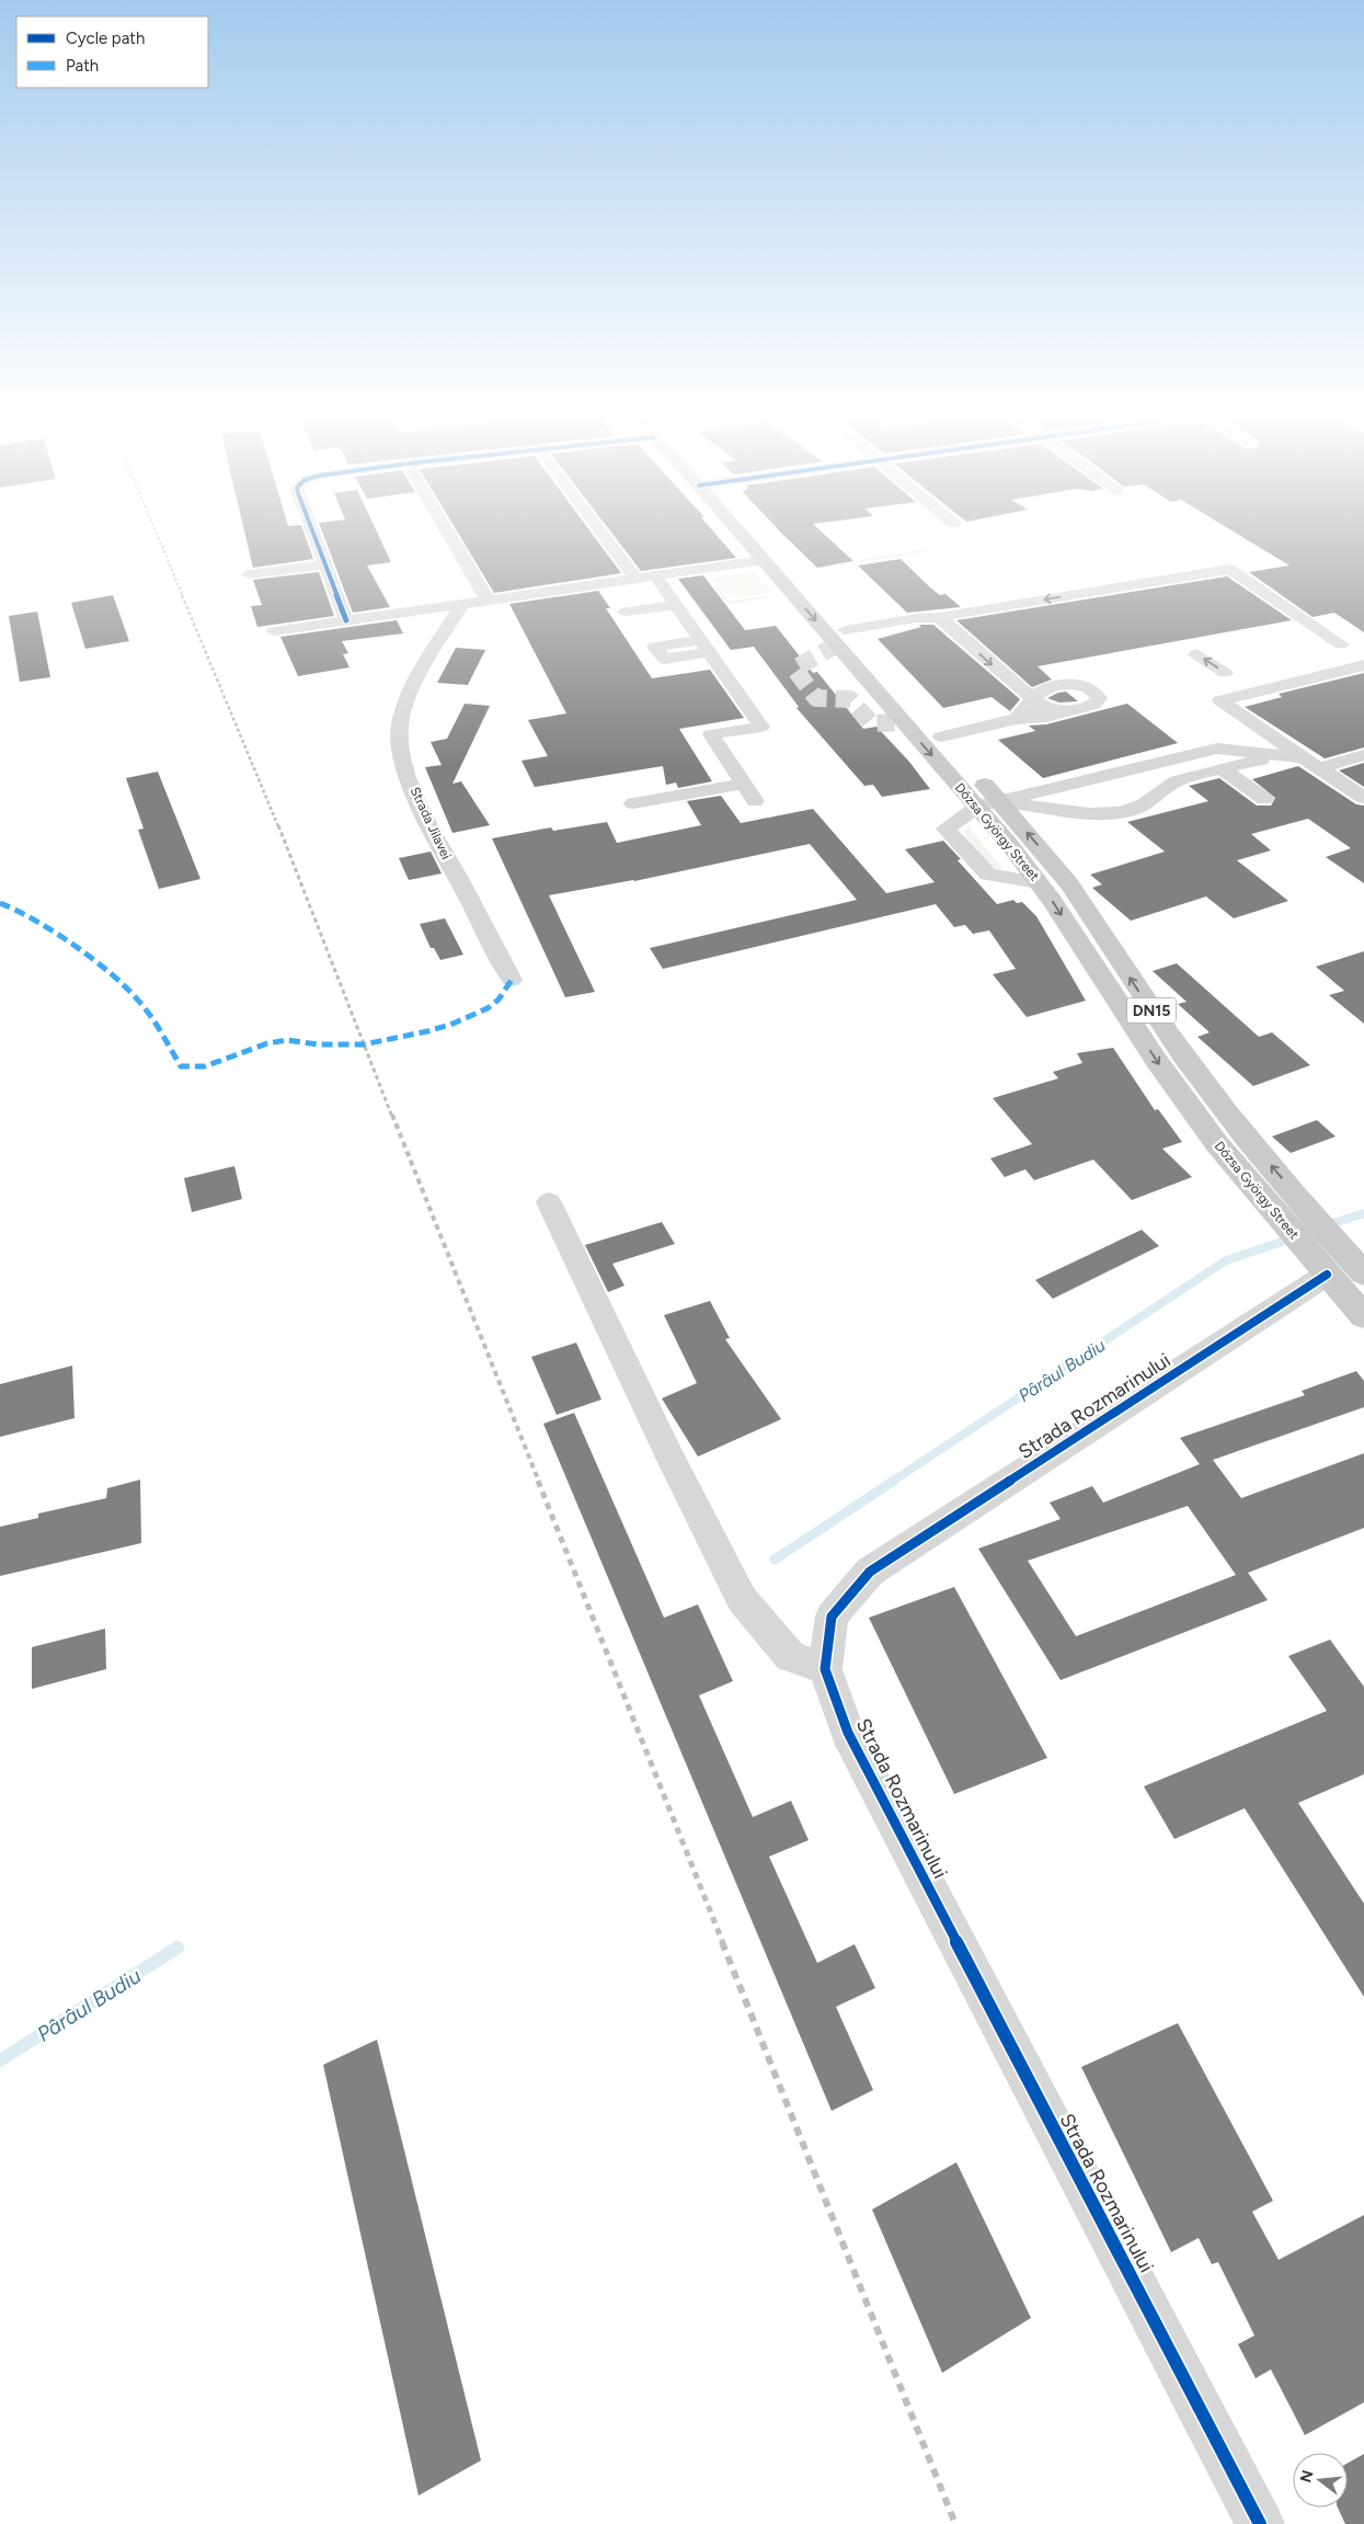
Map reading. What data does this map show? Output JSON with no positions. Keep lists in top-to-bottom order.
{
  "streets": {
    "main road": ["Dózsa György Street", "DN15"],
    "street": ["Strada Jilavei", "Strada Rozmarinului"]
  },
  "crossings": [
    ["Dózsa György Street", "DN15"],
    ["Dózsa György Street", "Strada Rozmarinului"],
    ["DN15", "Strada Rozmarinului"]
  ],
  "water": ["Pârâul Budiu"],
  "legend": ["Cycle path", "Path"],
  "north": "left"
}
